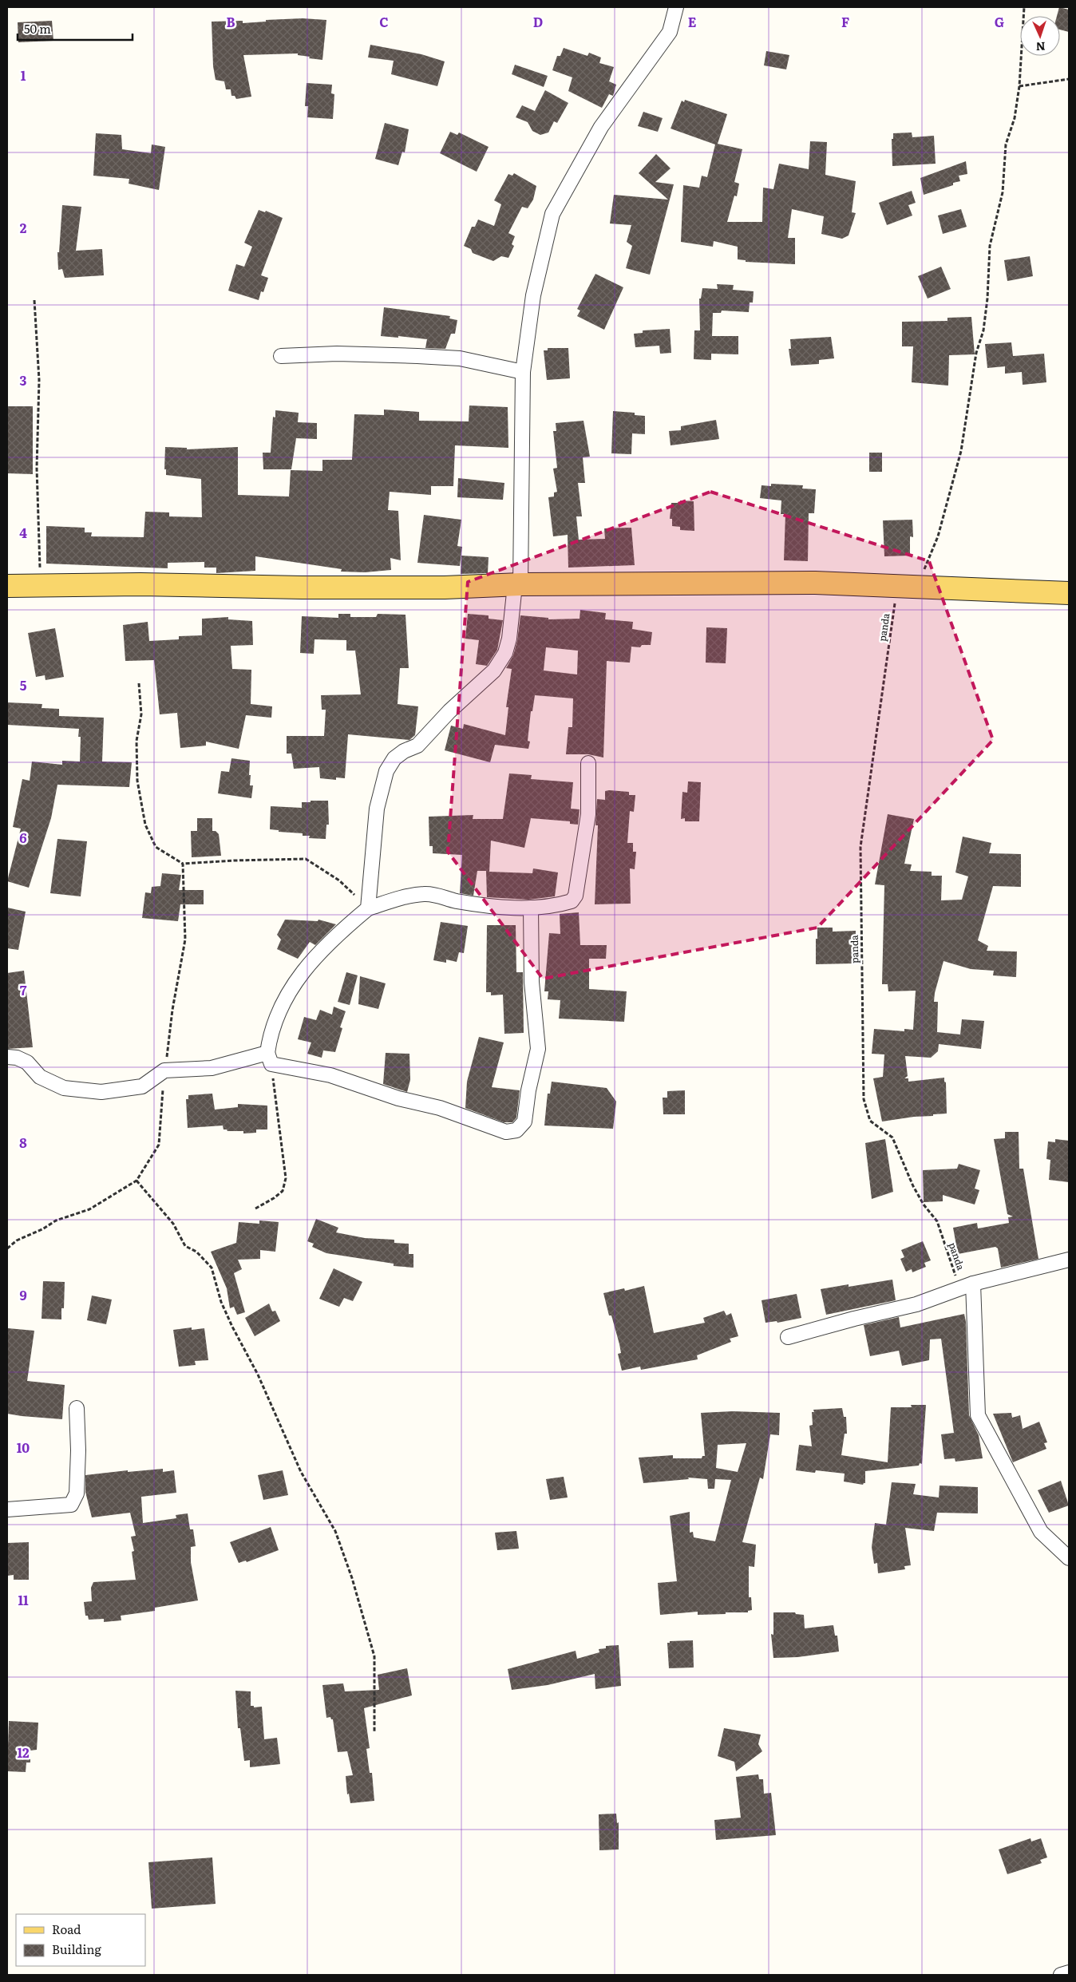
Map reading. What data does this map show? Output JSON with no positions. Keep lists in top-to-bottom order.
{
  "streets": {
    "path": ["panda"]
  },
  "legend": ["Road", "Building"],
  "scale_bar": "50 m",
  "north": "bottom",
  "grid": {
    "columns": [
      "B",
      "C",
      "D",
      "E",
      "F",
      "G"
    ],
    "rows": [
      "1",
      "2",
      "3",
      "4",
      "5",
      "6",
      "7",
      "8",
      "9",
      "10",
      "11",
      "12"
    ]
  }
}
